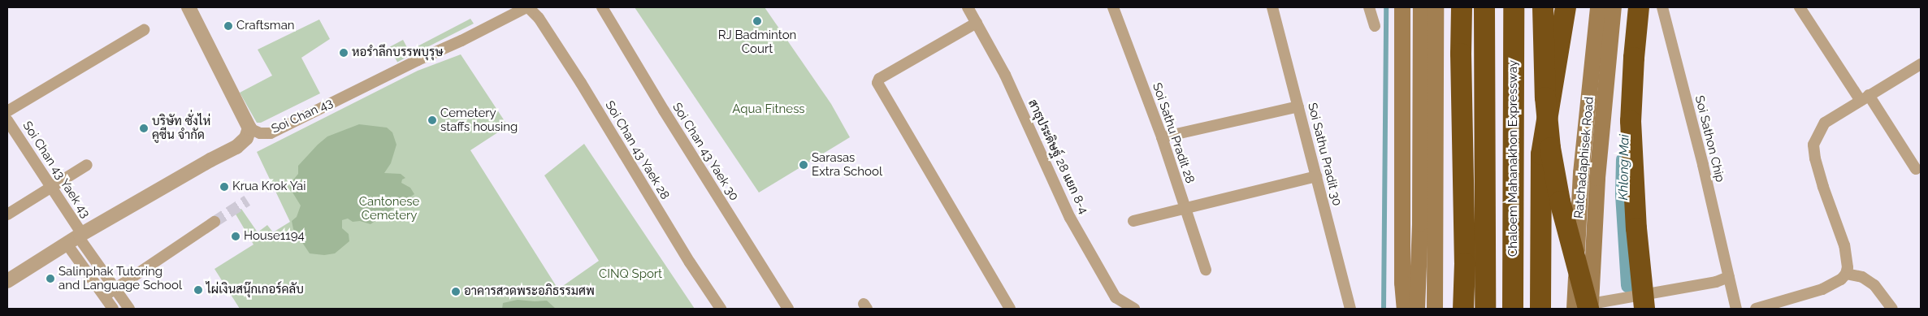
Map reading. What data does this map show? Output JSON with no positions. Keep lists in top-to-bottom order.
{
  "streets": {
    "highway": ["Chaloem Mahanakhon Expressway"],
    "main road": ["Ratchadaphisek Road"],
    "street": [
      "Soi Chan 43",
      "Soi Sathu Pradit 28",
      "Soi Sathon Chip",
      "Soi Chan 43 Yaek 28",
      "Soi Chan 43 Yaek 30",
      "Soi Sathu Pradit 30",
      "สาธุประดิษฐ์ 28 แยก 8-4",
      "Soi Chan 43 Yaek 43"
    ]
  },
  "crossings": [
    ["Soi Chan 43", "Soi Chan 43 Yaek 28"]
  ],
  "water": ["Khlong Mai"],
  "parks": ["Aqua Fitness", "Cantonese Cemetery", "CINQ Sport"],
  "places": [
    "RJ Badminton Court",
    "Craftsman",
    "หอรำลึกบรรพบุรุษ",
    "Cemetery staffs housing",
    "บริษัท ซั่งไห่ คูซีน จำกัด",
    "Sarasas Extra School",
    "Krua Krok Yai",
    "House1194",
    "Salinphak Tutoring and Language School",
    "ไผ่เงินสนุ๊กเกอร์คลับ",
    "อาคารสวดพระอภิธรรมศพ"
  ]
}
